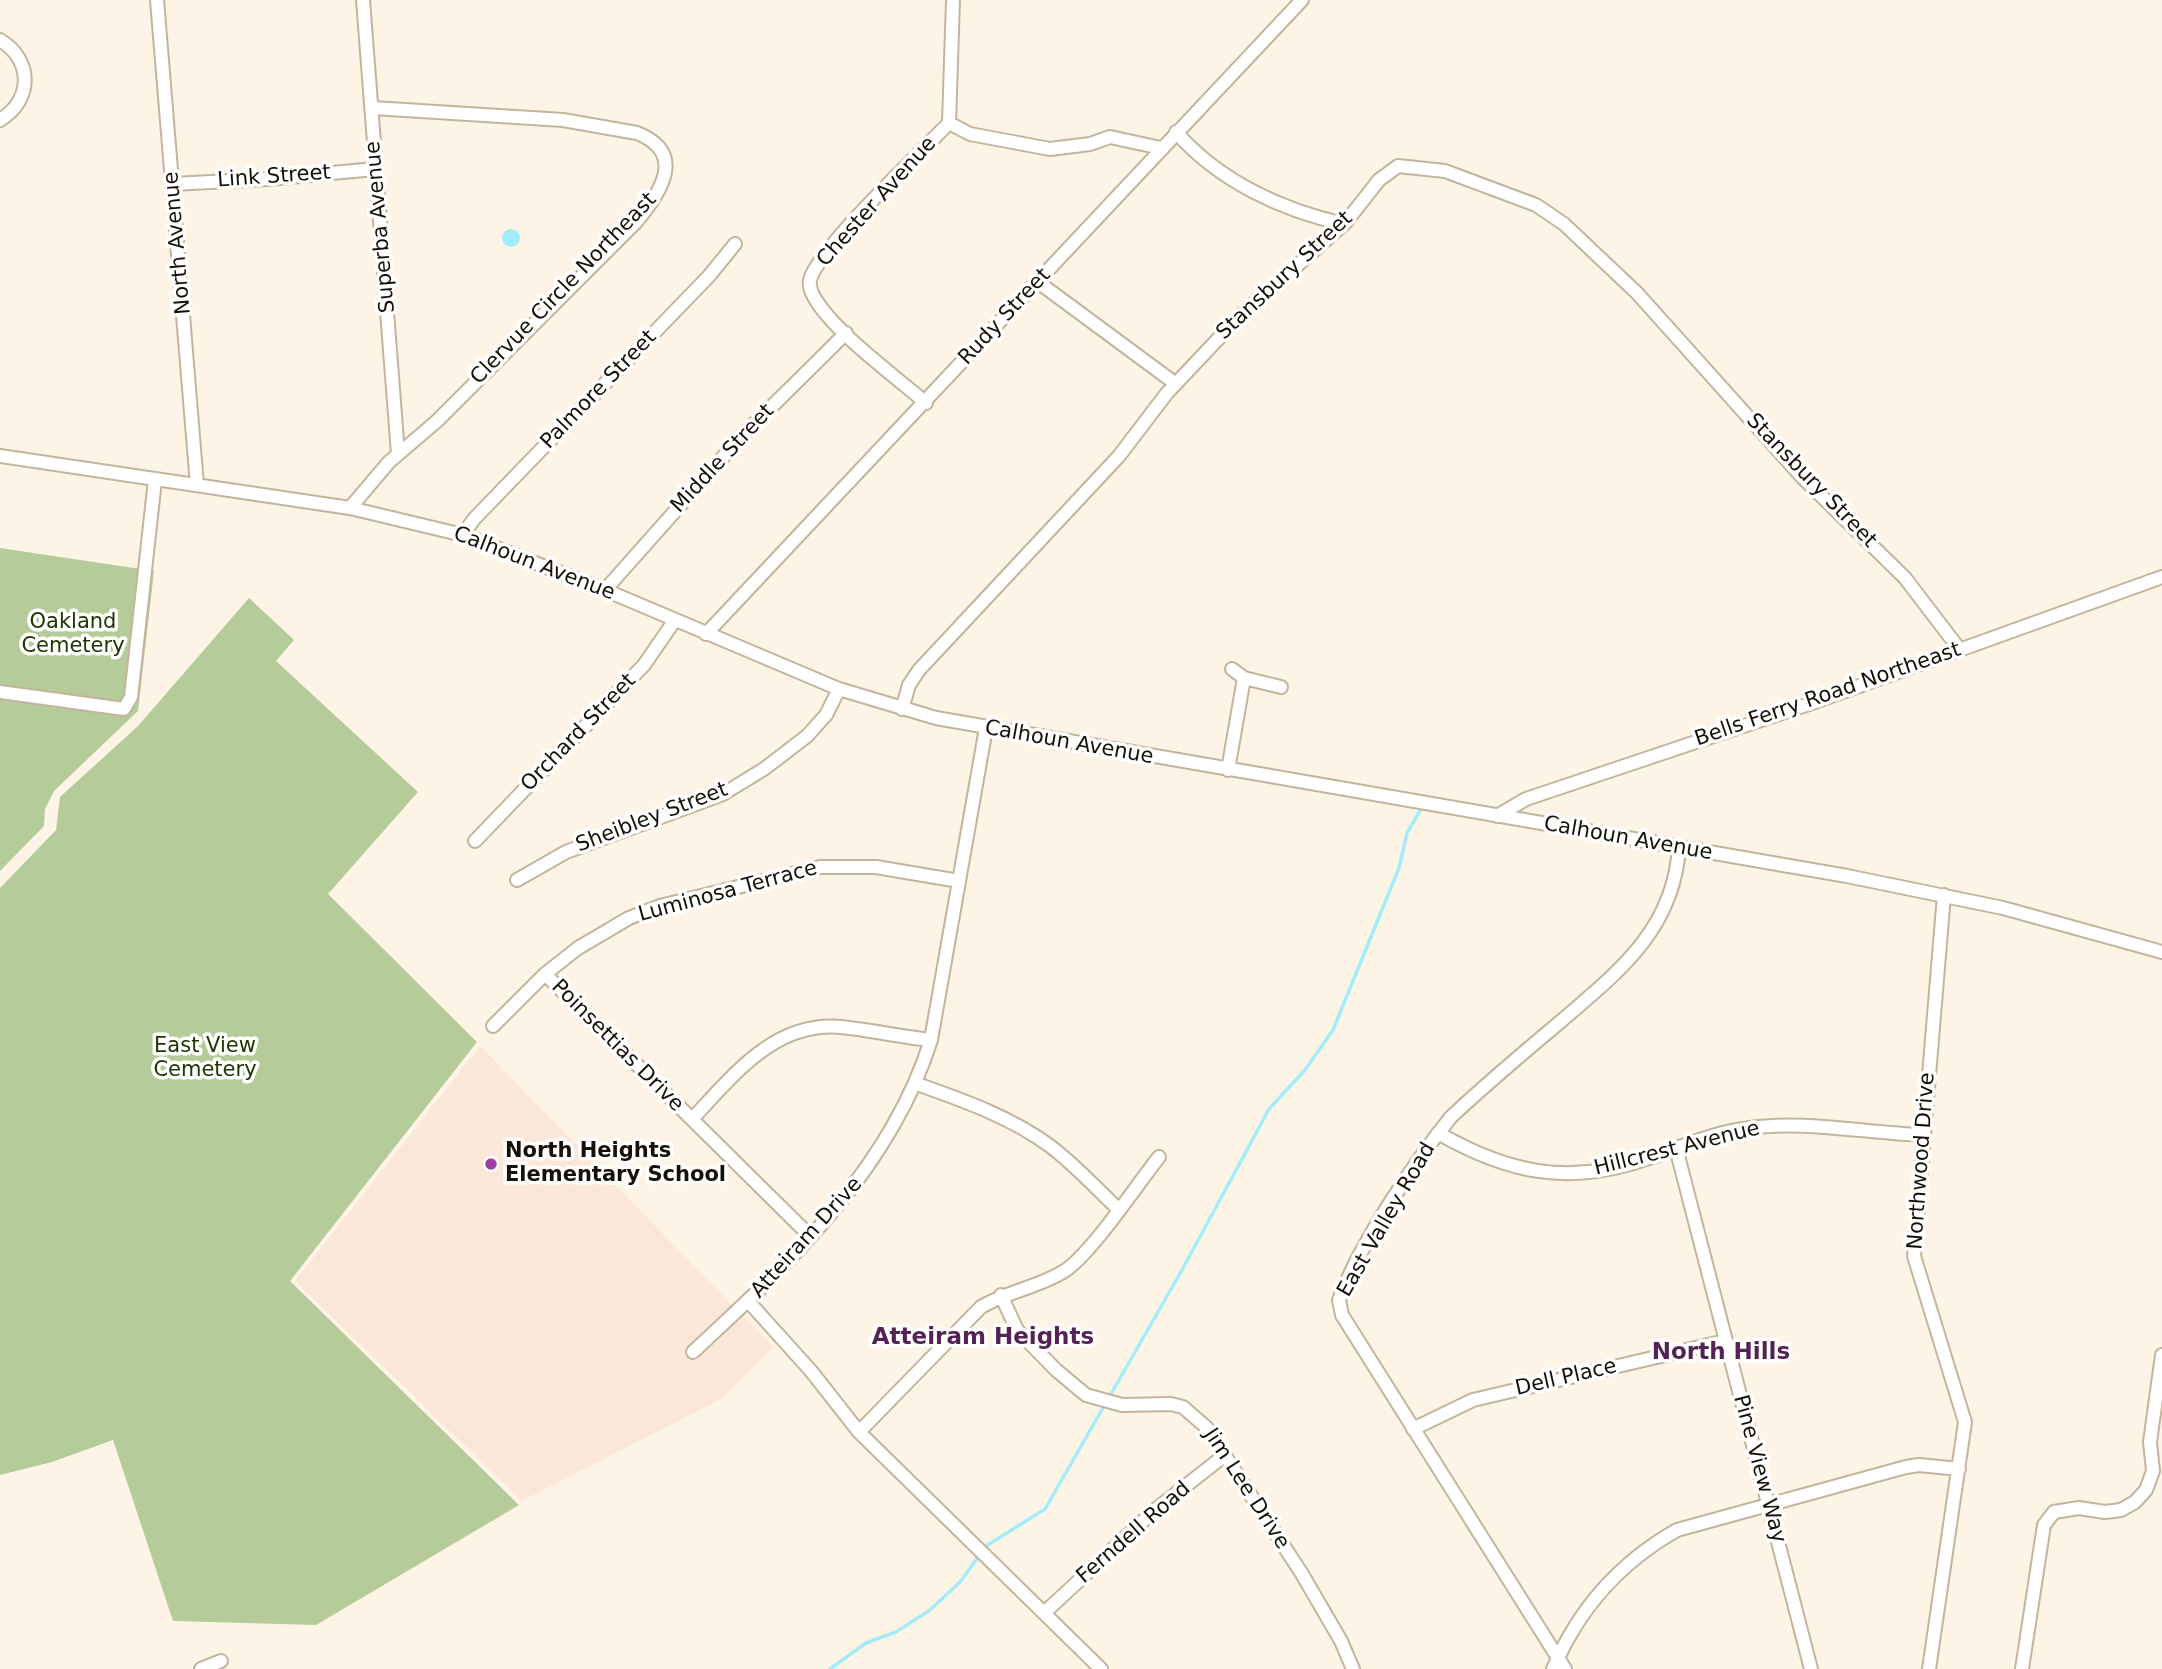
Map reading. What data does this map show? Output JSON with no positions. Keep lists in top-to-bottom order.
{
  "streets": {
    "street": [
      "Link Street",
      "Chester Avenue",
      "Superba Avenue",
      "North Avenue",
      "Stansbury Street",
      "Clervue Circle Northeast",
      "Rudy Street",
      "Palmore Street",
      "Middle Street",
      "Calhoun Avenue",
      "Bells Ferry Road Northeast",
      "Orchard Street",
      "Sheibley Street",
      "Luminosa Terrace",
      "Poinsettias Drive",
      "Hillcrest Avenue",
      "Northwood Drive",
      "East Valley Road",
      "Atteiram Drive",
      "Dell Place",
      "Pine View Way",
      "Jim Lee Drive",
      "Ferndell Road"
    ]
  },
  "crossings": [
    ["Link Street", "Superba Avenue"],
    ["Link Street", "North Avenue"],
    ["Chester Avenue", "Middle Street"],
    ["Superba Avenue", "Clervue Circle Northeast"],
    ["North Avenue", "Calhoun Avenue"],
    ["Stansbury Street", "Calhoun Avenue"],
    ["Stansbury Street", "Bells Ferry Road Northeast"],
    ["Clervue Circle Northeast", "Calhoun Avenue"],
    ["Rudy Street", "Calhoun Avenue"],
    ["Palmore Street", "Calhoun Avenue"],
    ["Middle Street", "Calhoun Avenue"],
    ["Calhoun Avenue", "Bells Ferry Road Northeast"],
    ["Calhoun Avenue", "Orchard Street"],
    ["Calhoun Avenue", "Sheibley Street"],
    ["Calhoun Avenue", "Northwood Drive"],
    ["Calhoun Avenue", "East Valley Road"],
    ["Calhoun Avenue", "Atteiram Drive"],
    ["Luminosa Terrace", "Poinsettias Drive"],
    ["Luminosa Terrace", "Atteiram Drive"],
    ["Poinsettias Drive", "Atteiram Drive"],
    ["Hillcrest Avenue", "Northwood Drive"],
    ["Hillcrest Avenue", "East Valley Road"],
    ["Hillcrest Avenue", "Pine View Way"],
    ["East Valley Road", "Dell Place"],
    ["Atteiram Drive", "Ferndell Road"],
    ["Dell Place", "Pine View Way"],
    ["Jim Lee Drive", "Ferndell Road"]
  ],
  "districts": ["Atteiram Heights", "North Hills"],
  "parks": ["Oakland Cemetery", "East View Cemetery"],
  "places": ["North Heights Elementary School"]
}
